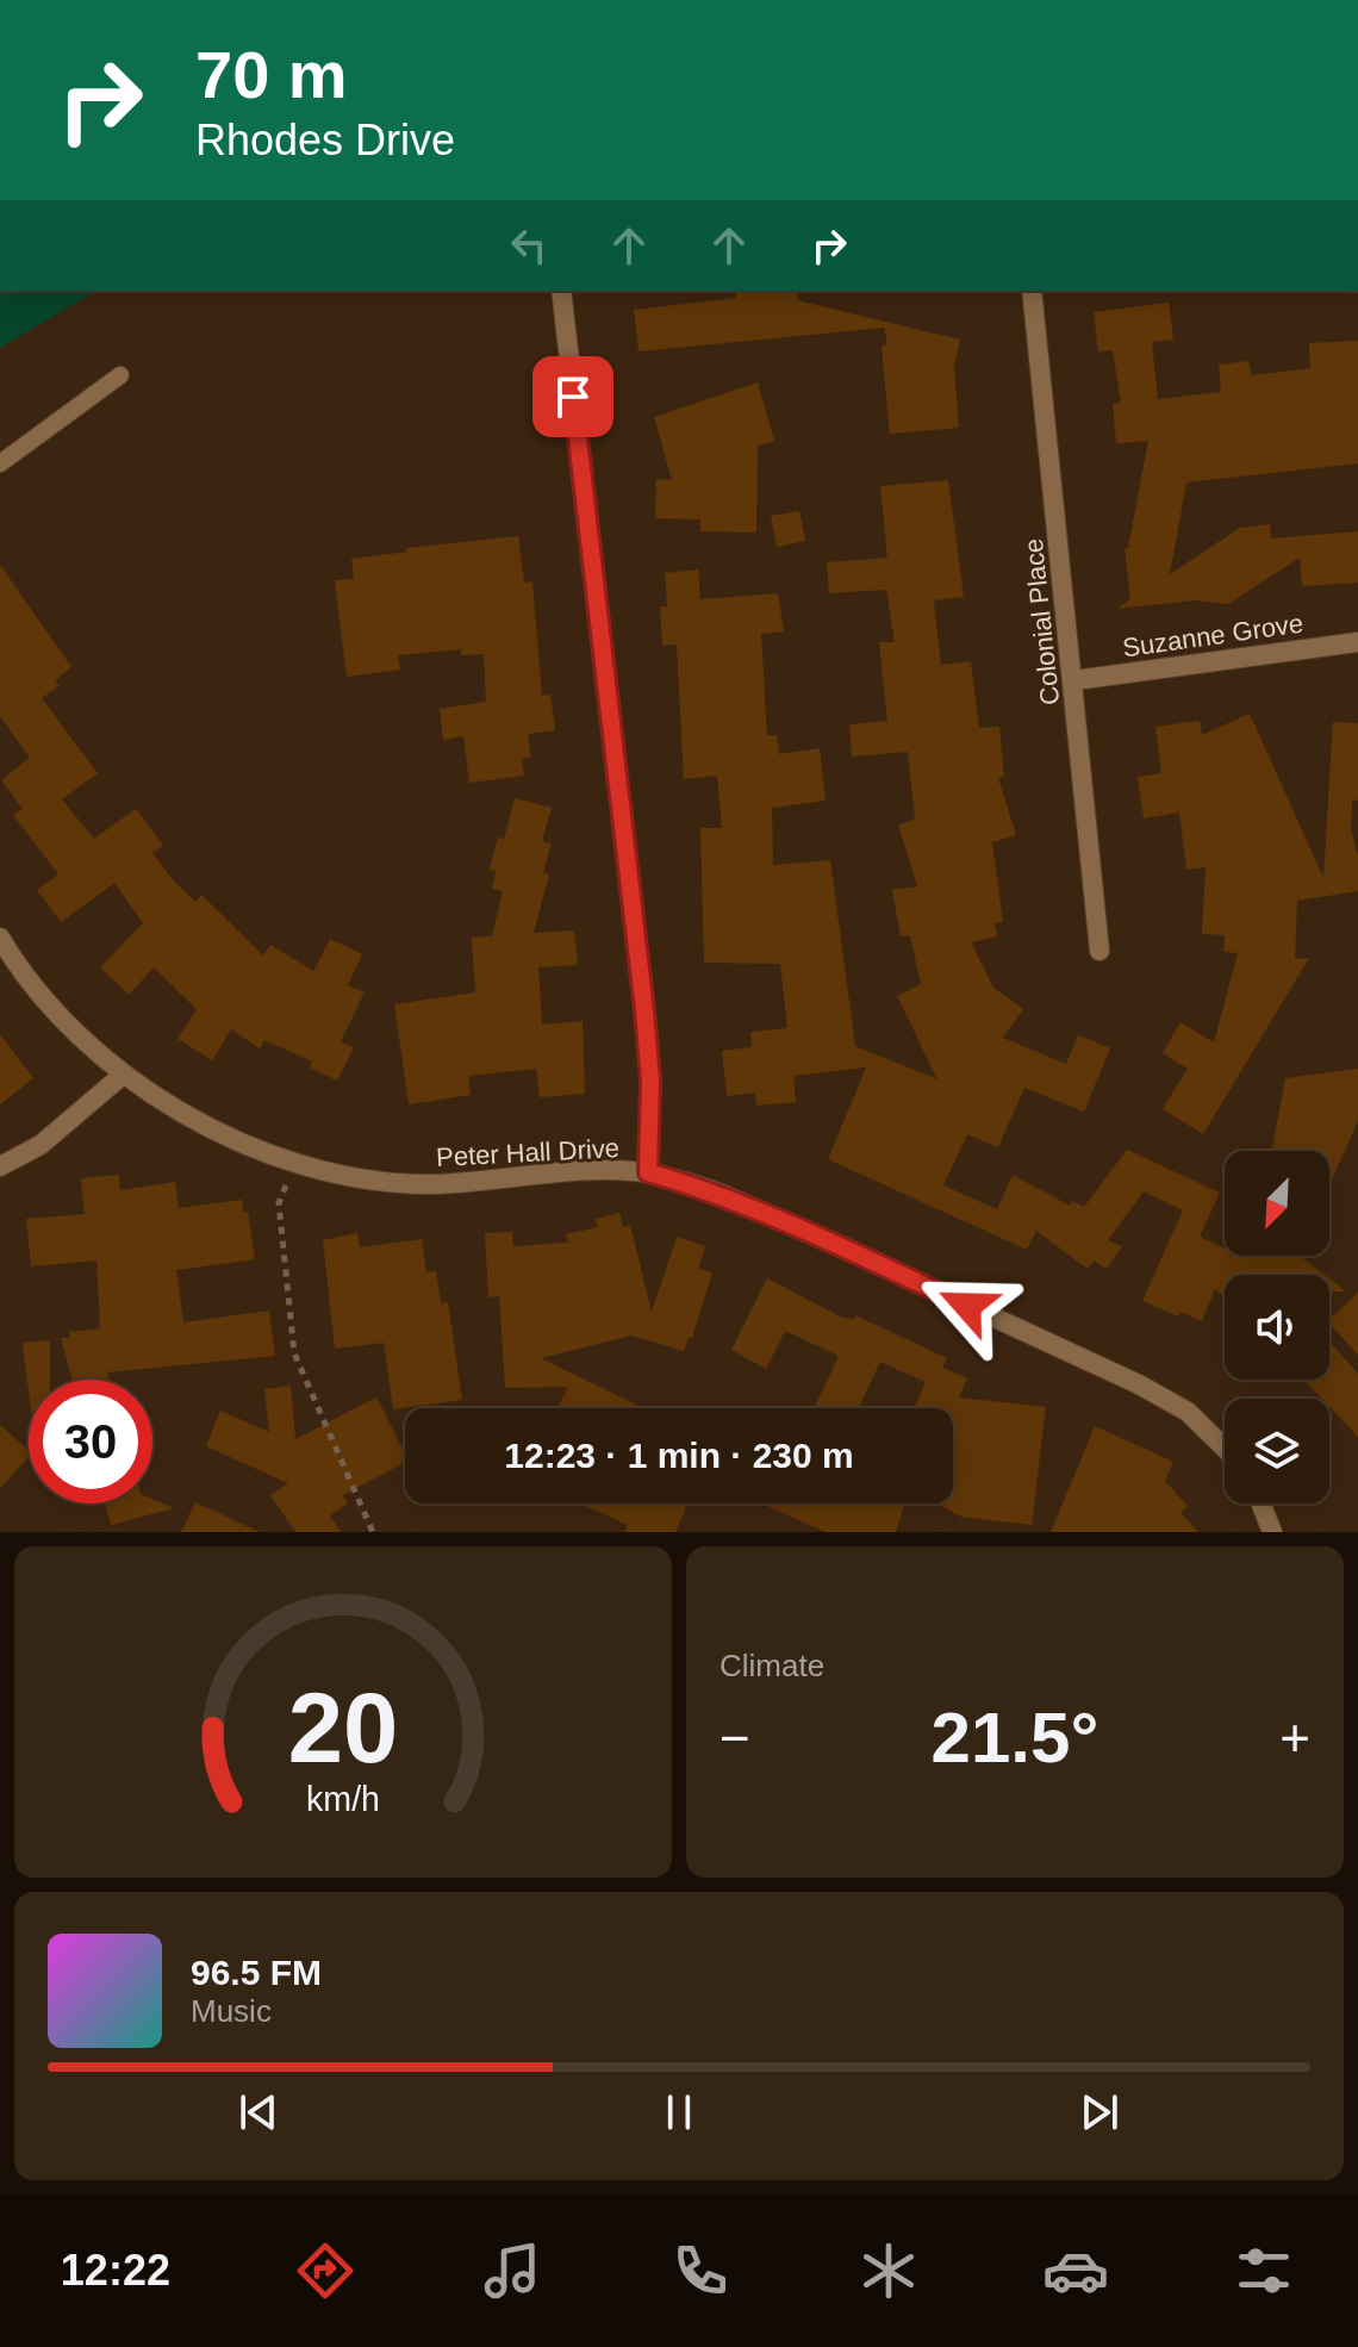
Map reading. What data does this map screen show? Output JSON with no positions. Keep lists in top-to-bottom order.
{
  "streets": {
    "street": ["Colonial Place", "Suzanne Grove", "Peter Hall Drive"]
  },
  "crossings": [
    ["Colonial Place", "Suzanne Grove"]
  ],
  "north": "bottom left",
  "page": {
    "turn": ["70 m", "Rhodes Drive"],
    "limit": "30",
    "trip": "12:23 · 1 min · 230 m",
    "tile": "Climate",
    "heat": ["−", "21.5°", "+"],
    "song": ["96.5 FM", "Music"],
    "tabs": "12:22",
    "gauge": ["20", "km/h"]
  }
}
